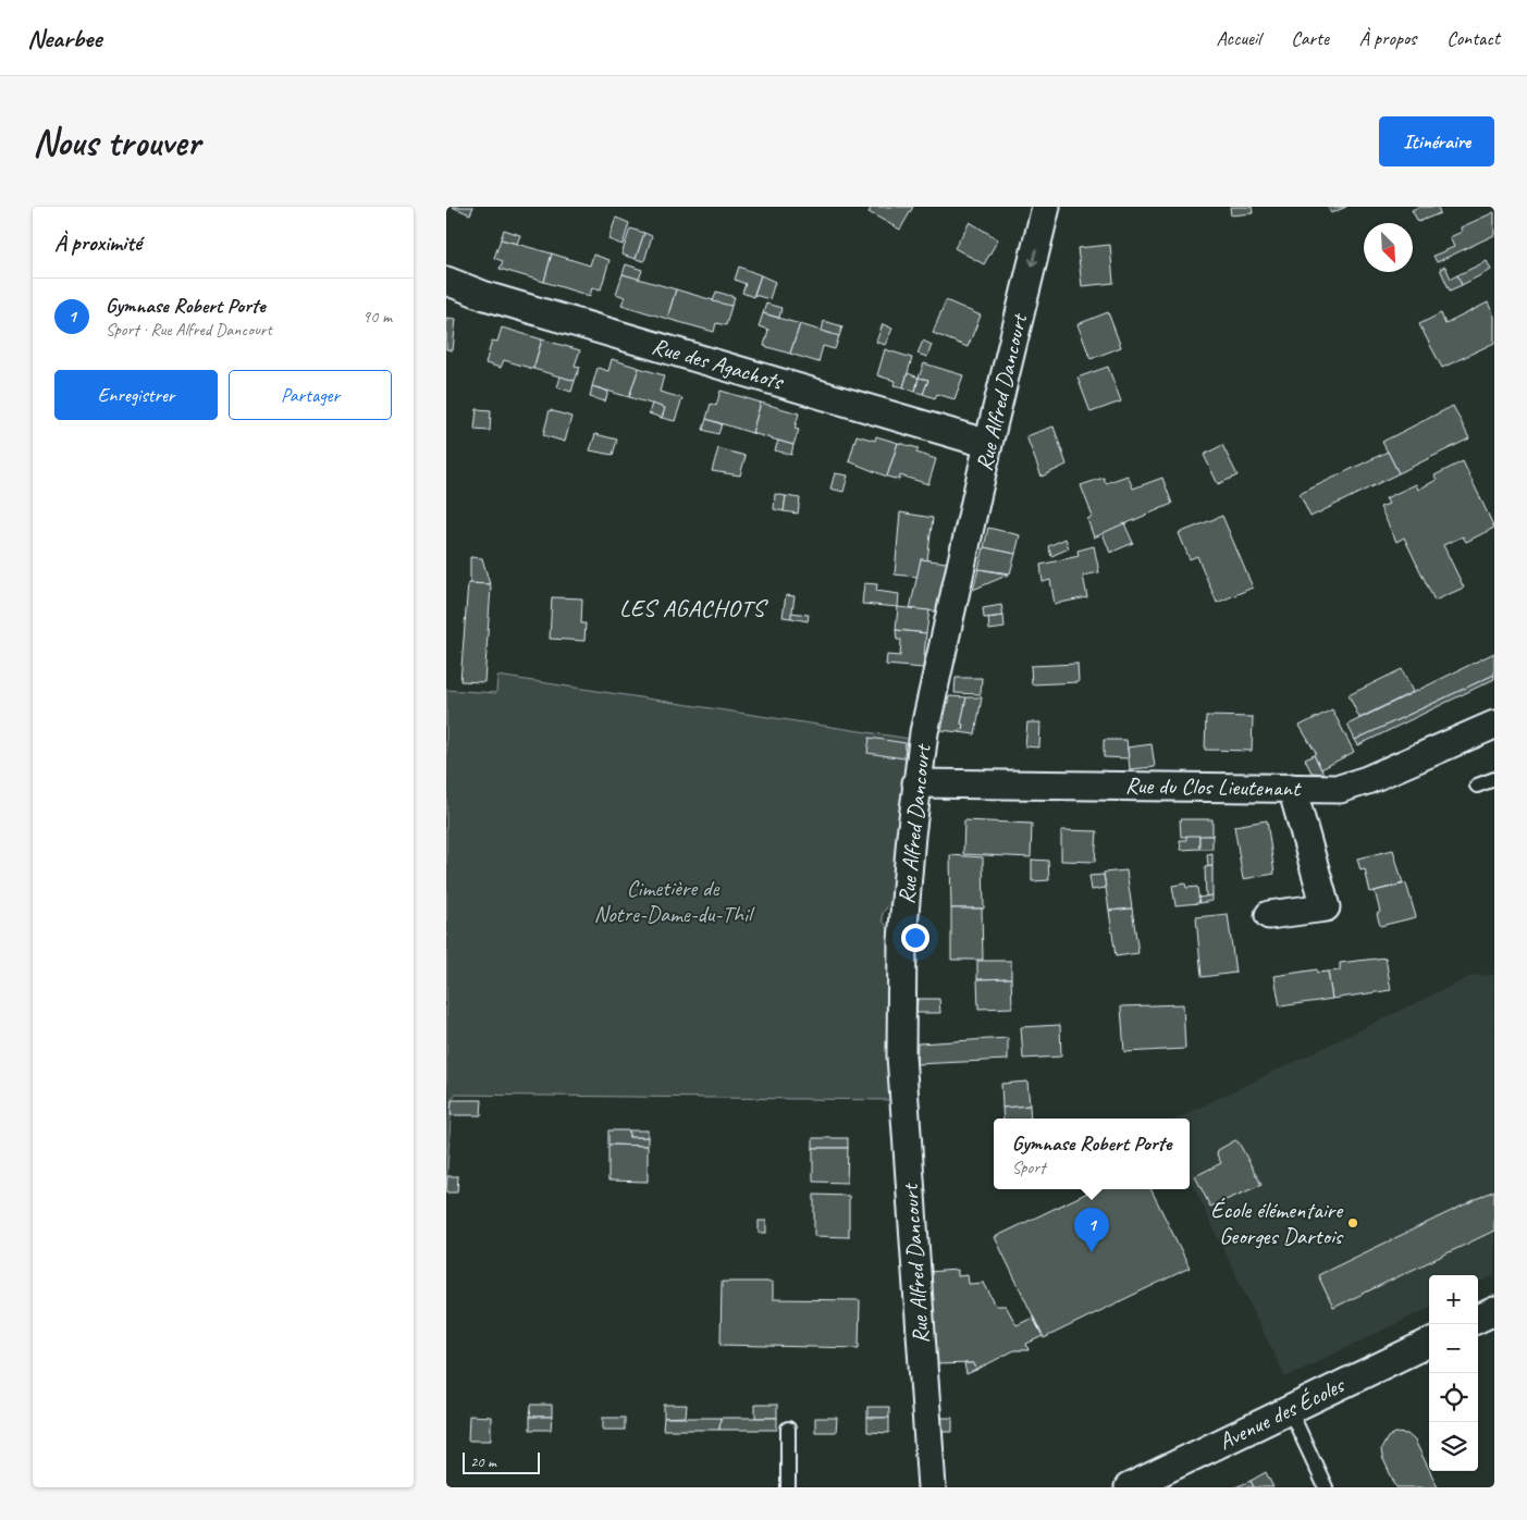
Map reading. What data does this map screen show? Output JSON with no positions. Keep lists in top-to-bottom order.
{
  "streets": {
    "street": [
      "Rue des Agachots",
      "Rue Alfred Dancourt",
      "Rue du Clos Lieutenant",
      "Avenue des Écoles"
    ]
  },
  "crossings": [
    ["Rue des Agachots", "Rue Alfred Dancourt"],
    ["Rue Alfred Dancourt", "Rue du Clos Lieutenant"]
  ],
  "districts": ["LES AGACHOTS"],
  "parks": ["Cimetière de Notre-Dame-du-Thil"],
  "places": ["École élémentaire Georges Dartois"],
  "scale_bar": "20 m",
  "north": "bottom right",
  "page": {
    "header": "Nearbee",
    "nav": [
      "Accueil",
      "Carte",
      "À propos",
      "Contact"
    ],
    "buttons": [
      "Itinéraire",
      ["Enregistrer", "Partager"]
    ],
    "title": "Nous trouver",
    "heading": "À proximité",
    "list": [
      {
        "mark": "1",
        "name": "Gymnase Robert Porte",
        "note": "Sport · Rue Alfred Dancourt",
        "value": "90 m"
      }
    ],
    "popup": ["Gymnase Robert Porte", "Sport"],
    "pins": "1",
    "map_buttons": ["+", "−"],
    "scale": "20 m"
  }
}
